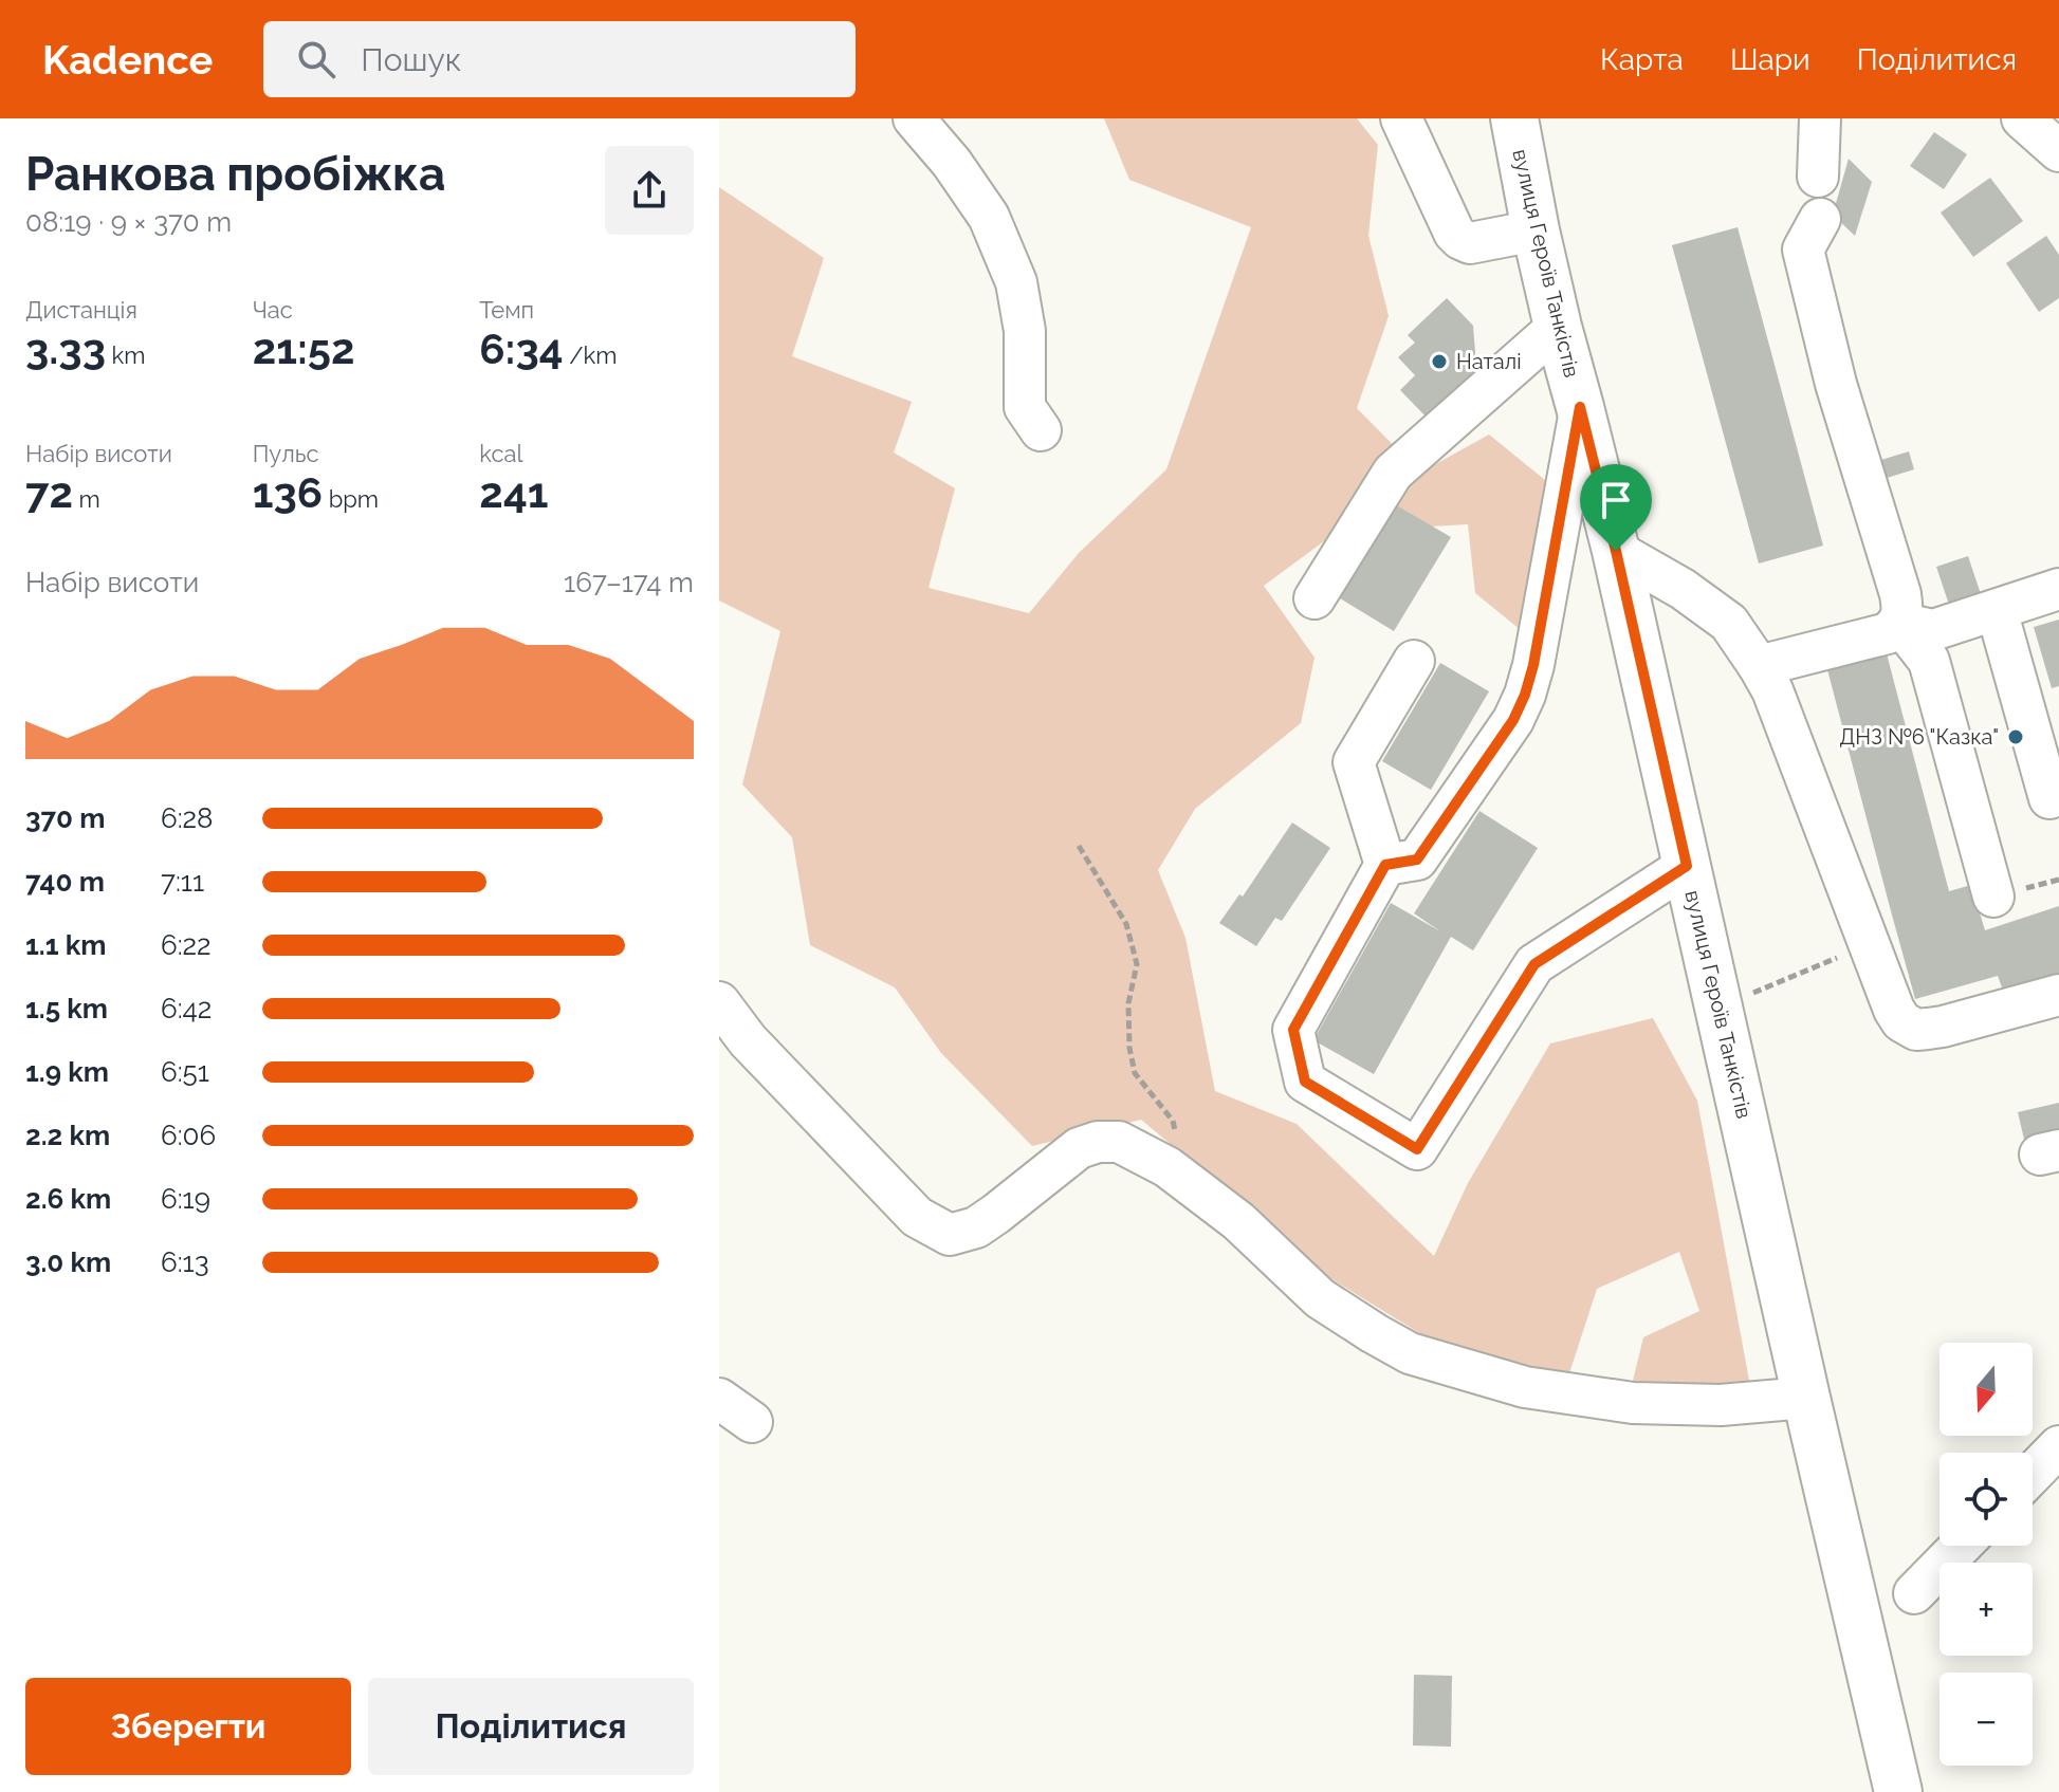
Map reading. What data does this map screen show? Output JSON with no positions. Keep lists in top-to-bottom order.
{
  "streets": {
    "main road": ["вулиця Героїв Танкістів"]
  },
  "places": ["Наталі", "ДНЗ №6 \"Казка\""],
  "north": "bottom",
  "page": {
    "header": "Kadence",
    "search": "Пошук",
    "nav": ["Карта", "Шари", "Поділитися"],
    "heading": ["Ранкова пробіжка", "08:19 · 9 × 370 m"],
    "stats": [
      ["Дистанція", "3.33 km"],
      ["Час", "21:52"],
      ["Темп", "6:34 /km"],
      ["Набір висоти", "72 m"],
      ["Пульс", "136 bpm"],
      ["kcal", "241"]
    ],
    "chart": ["Набір висоти", "167–174 m"],
    "list": [
      {
        "name": "370 m",
        "note": "6:28"
      },
      {
        "name": "740 m",
        "note": "7:11"
      },
      {
        "name": "1.1 km",
        "note": "6:22"
      },
      {
        "name": "1.5 km",
        "note": "6:42"
      },
      {
        "name": "1.9 km",
        "note": "6:51"
      },
      {
        "name": "2.2 km",
        "note": "6:06"
      },
      {
        "name": "2.6 km",
        "note": "6:19"
      },
      {
        "name": "3.0 km",
        "note": "6:13"
      }
    ],
    "map_buttons": ["+", "−"],
    "buttons": ["Зберегти", "Поділитися"]
  }
}
